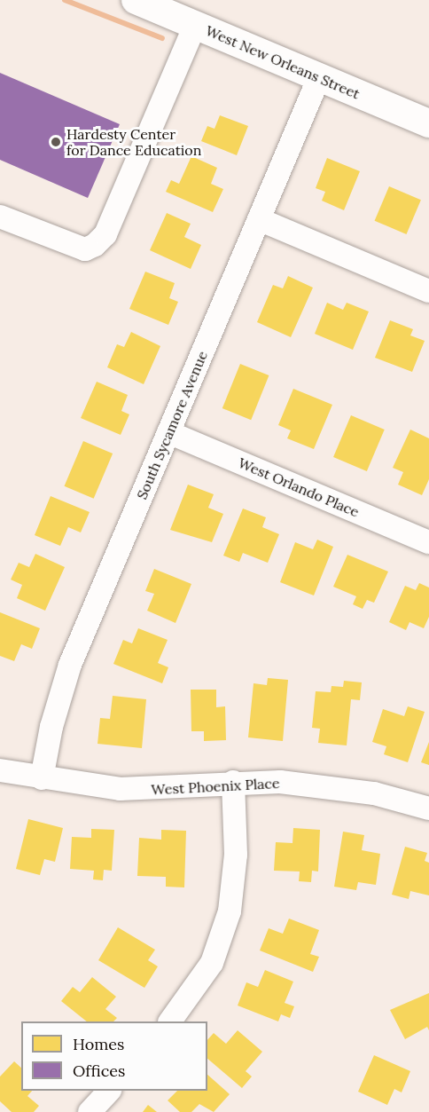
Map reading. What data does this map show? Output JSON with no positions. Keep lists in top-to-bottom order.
{
  "streets": {
    "main road": ["West New Orleans Street"],
    "street": ["South Sycamore Avenue", "West Orlando Place", "West Phoenix Place"]
  },
  "crossings": [
    ["West New Orleans Street", "South Sycamore Avenue"],
    ["South Sycamore Avenue", "West Orlando Place"],
    ["South Sycamore Avenue", "West Phoenix Place"]
  ],
  "places": ["Hardesty Center for Dance Education"],
  "legend": ["Homes", "Offices"]
}
